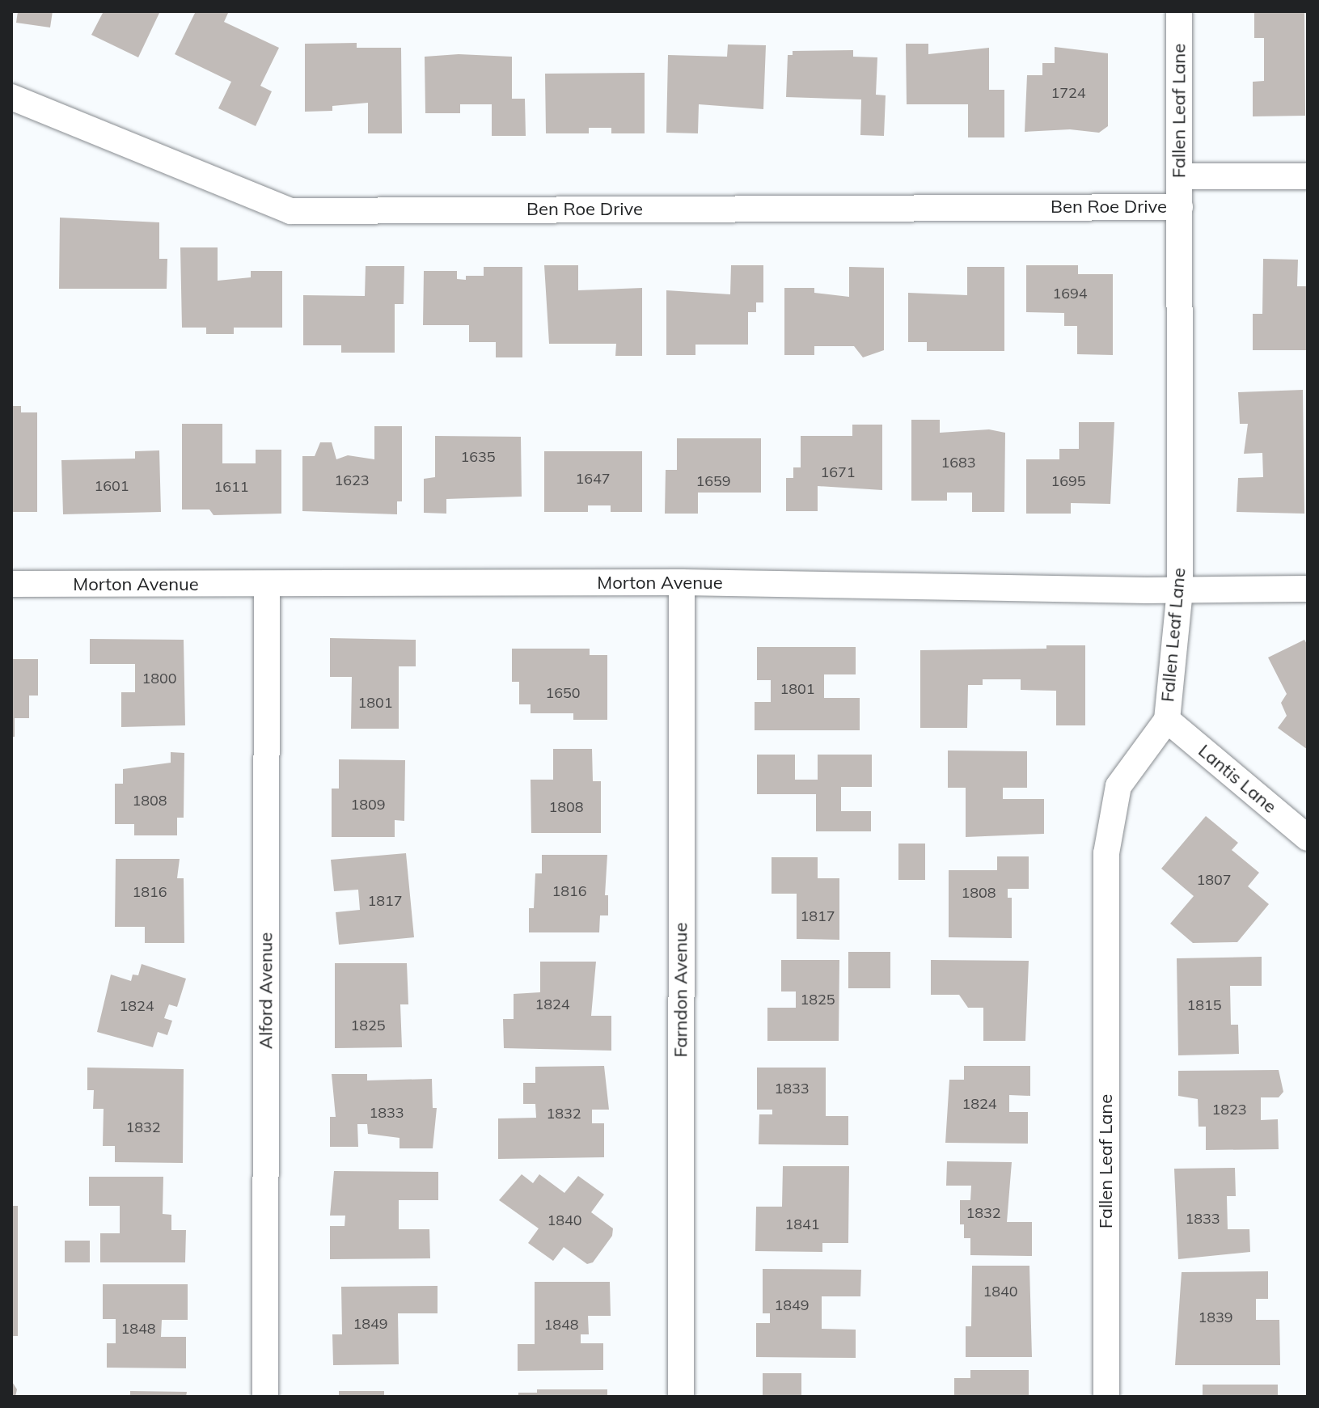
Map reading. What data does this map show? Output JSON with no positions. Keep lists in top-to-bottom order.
{
  "streets": {
    "street": [
      "Fallen Leaf Lane",
      "Ben Roe Drive",
      "Morton Avenue",
      "Lantis Lane",
      "Farndon Avenue",
      "Alford Avenue"
    ]
  },
  "crossings": [
    ["Fallen Leaf Lane", "Ben Roe Drive"],
    ["Fallen Leaf Lane", "Morton Avenue"],
    ["Fallen Leaf Lane", "Lantis Lane"],
    ["Morton Avenue", "Farndon Avenue"],
    ["Morton Avenue", "Alford Avenue"]
  ],
  "house_numbers": [
    "1724",
    "1694",
    "1635",
    "1683",
    "1671",
    "1647",
    "1623",
    "1659",
    "1695",
    "1601",
    "1611",
    "1800",
    "1801",
    "1650",
    "1801",
    "1808",
    "1809",
    "1808",
    "1807",
    "1816",
    "1816",
    "1808",
    "1817",
    "1817",
    "1825",
    "1824",
    "1815",
    "1824",
    "1825",
    "1833",
    "1824",
    "1823",
    "1833",
    "1832",
    "1832",
    "1832",
    "1833",
    "1840",
    "1841",
    "1840",
    "1849",
    "1839",
    "1849",
    "1848",
    "1848"
  ]
}
